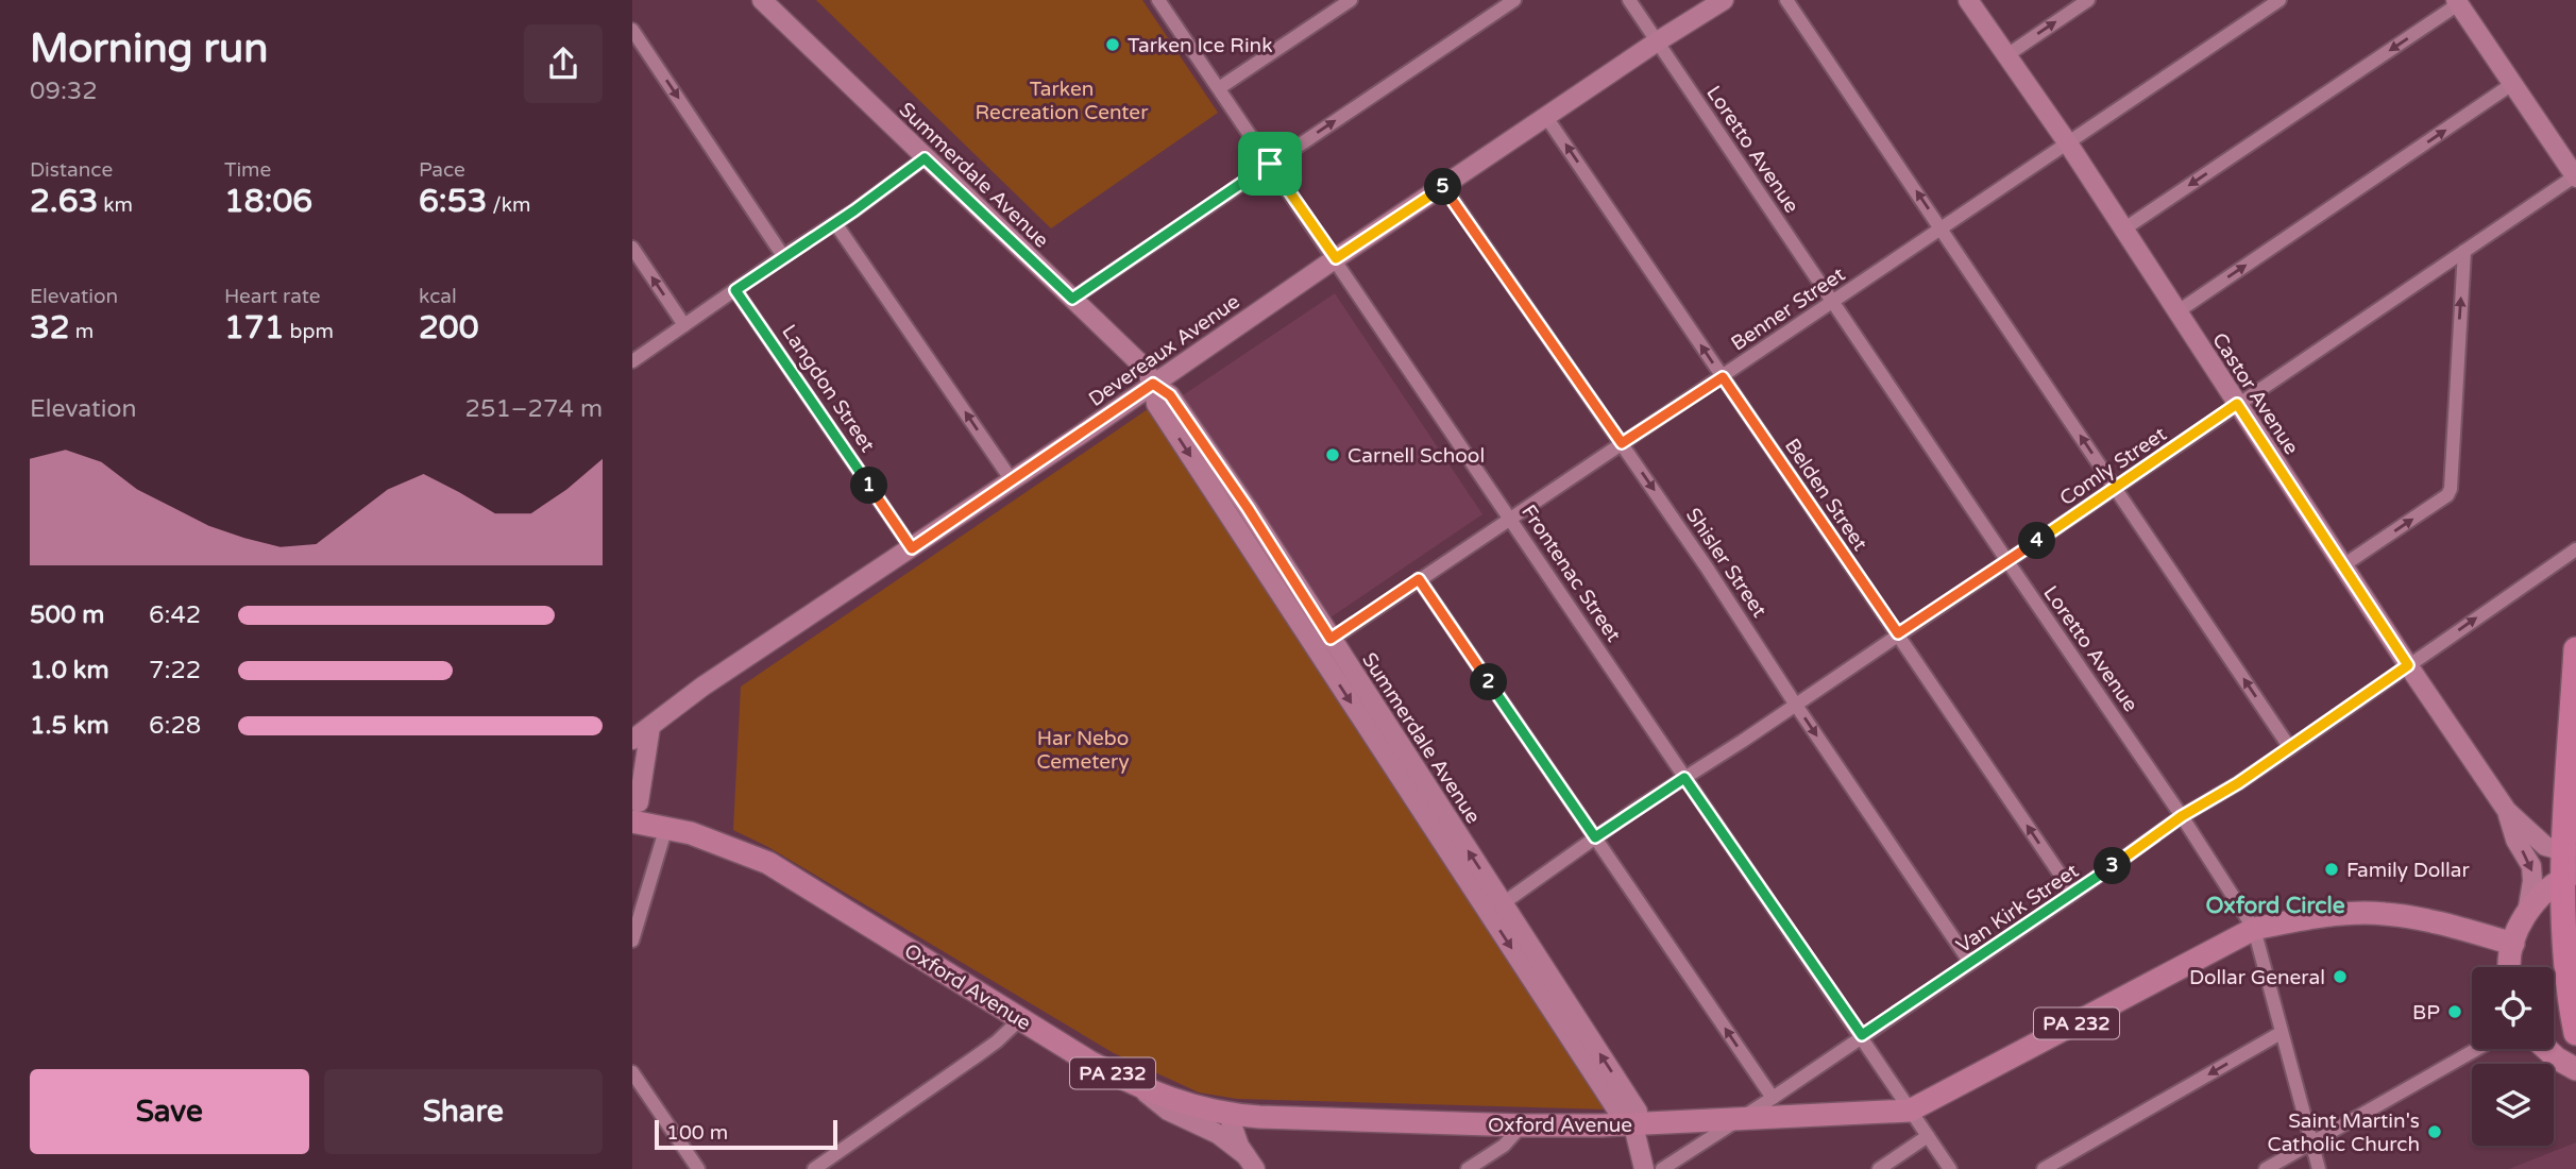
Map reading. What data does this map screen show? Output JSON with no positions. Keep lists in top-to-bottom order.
{
  "streets": {
    "main road": [
      "Summerdale Avenue",
      "Devereaux Avenue",
      "Castor Avenue",
      "Oxford Avenue",
      "PA 232"
    ],
    "street": [
      "Loretto Avenue",
      "Benner Street",
      "Langdon Street",
      "Comly Street",
      "Belden Street",
      "Shisler Street",
      "Frontenac Street",
      "Van Kirk Street"
    ]
  },
  "crossings": [
    ["Loretto Avenue", "Benner Street"],
    ["Loretto Avenue", "Devereaux Avenue"],
    ["Loretto Avenue", "Comly Street"],
    ["Loretto Avenue", "Van Kirk Street"],
    ["Loretto Avenue", "Oxford Avenue"],
    ["Summerdale Avenue", "Benner Street"],
    ["Summerdale Avenue", "Devereaux Avenue"],
    ["Summerdale Avenue", "Comly Street"],
    ["Summerdale Avenue", "Oxford Avenue"],
    ["Benner Street", "Castor Avenue"],
    ["Benner Street", "Belden Street"],
    ["Benner Street", "Shisler Street"],
    ["Benner Street", "Frontenac Street"],
    ["Devereaux Avenue", "Langdon Street"],
    ["Devereaux Avenue", "Belden Street"],
    ["Devereaux Avenue", "Shisler Street"],
    ["Devereaux Avenue", "Frontenac Street"],
    ["Castor Avenue", "Comly Street"],
    ["Castor Avenue", "Van Kirk Street"],
    ["Comly Street", "Belden Street"],
    ["Comly Street", "Shisler Street"],
    ["Comly Street", "Frontenac Street"],
    ["Belden Street", "Van Kirk Street"],
    ["Shisler Street", "Van Kirk Street"],
    ["Frontenac Street", "Van Kirk Street"],
    ["Frontenac Street", "Oxford Avenue"],
    ["Van Kirk Street", "Oxford Avenue"]
  ],
  "one_way": ["Belden Street", "Shisler Street"],
  "districts": ["Oxford Circle"],
  "parks": ["Tarken Recreation Center", "Har Nebo Cemetery"],
  "places": [
    "Tarken Ice Rink",
    "Carnell School",
    "Family Dollar",
    "Dollar General",
    "BP",
    "Saint Martin's Catholic Church"
  ],
  "scale_bar": "100 m",
  "page": {
    "heading": ["Morning run", "09:32"],
    "stats": [
      ["Distance", "2.63 km"],
      ["Time", "18:06"],
      ["Pace", "6:53 /km"],
      ["Elevation", "32 m"],
      ["Heart rate", "171 bpm"],
      ["kcal", "200"]
    ],
    "pins": [
      "5",
      "1",
      "4",
      "2",
      "3"
    ],
    "chart": ["Elevation", "251–274 m"],
    "list": [
      {
        "name": "500 m",
        "note": "6:42"
      },
      {
        "name": "1.0 km",
        "note": "7:22"
      },
      {
        "name": "1.5 km",
        "note": "6:28"
      }
    ],
    "buttons": ["Save", "Share"],
    "scale": "100 m"
  }
}
